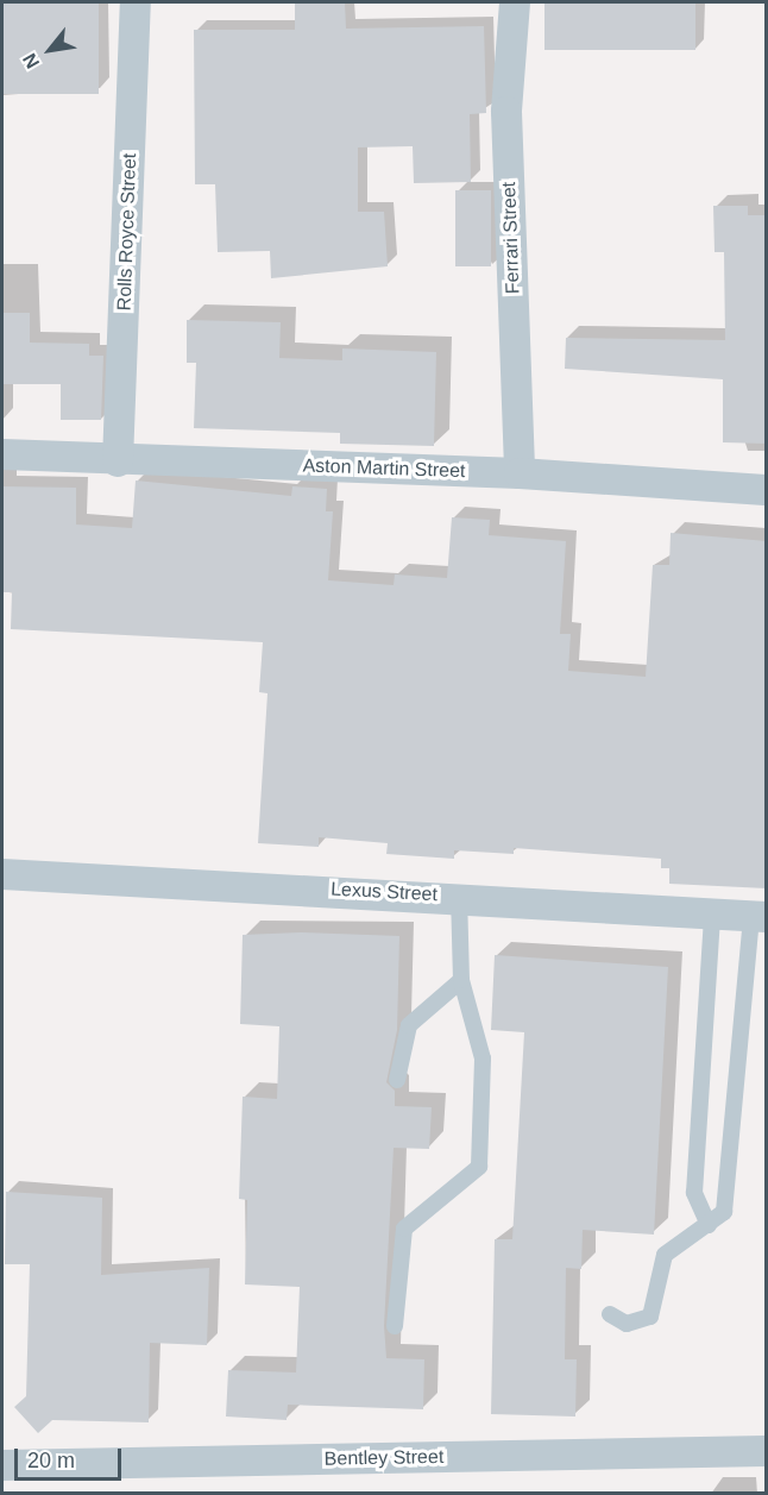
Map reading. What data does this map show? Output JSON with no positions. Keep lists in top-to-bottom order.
{
  "streets": {
    "street": [
      "Rolls Royce Street",
      "Ferrari Street",
      "Aston Martin Street",
      "Lexus Street",
      "Bentley Street"
    ]
  },
  "crossings": [
    ["Rolls Royce Street", "Aston Martin Street"],
    ["Ferrari Street", "Aston Martin Street"]
  ],
  "scale_bar": "20 m",
  "north": "bottom left"
}
